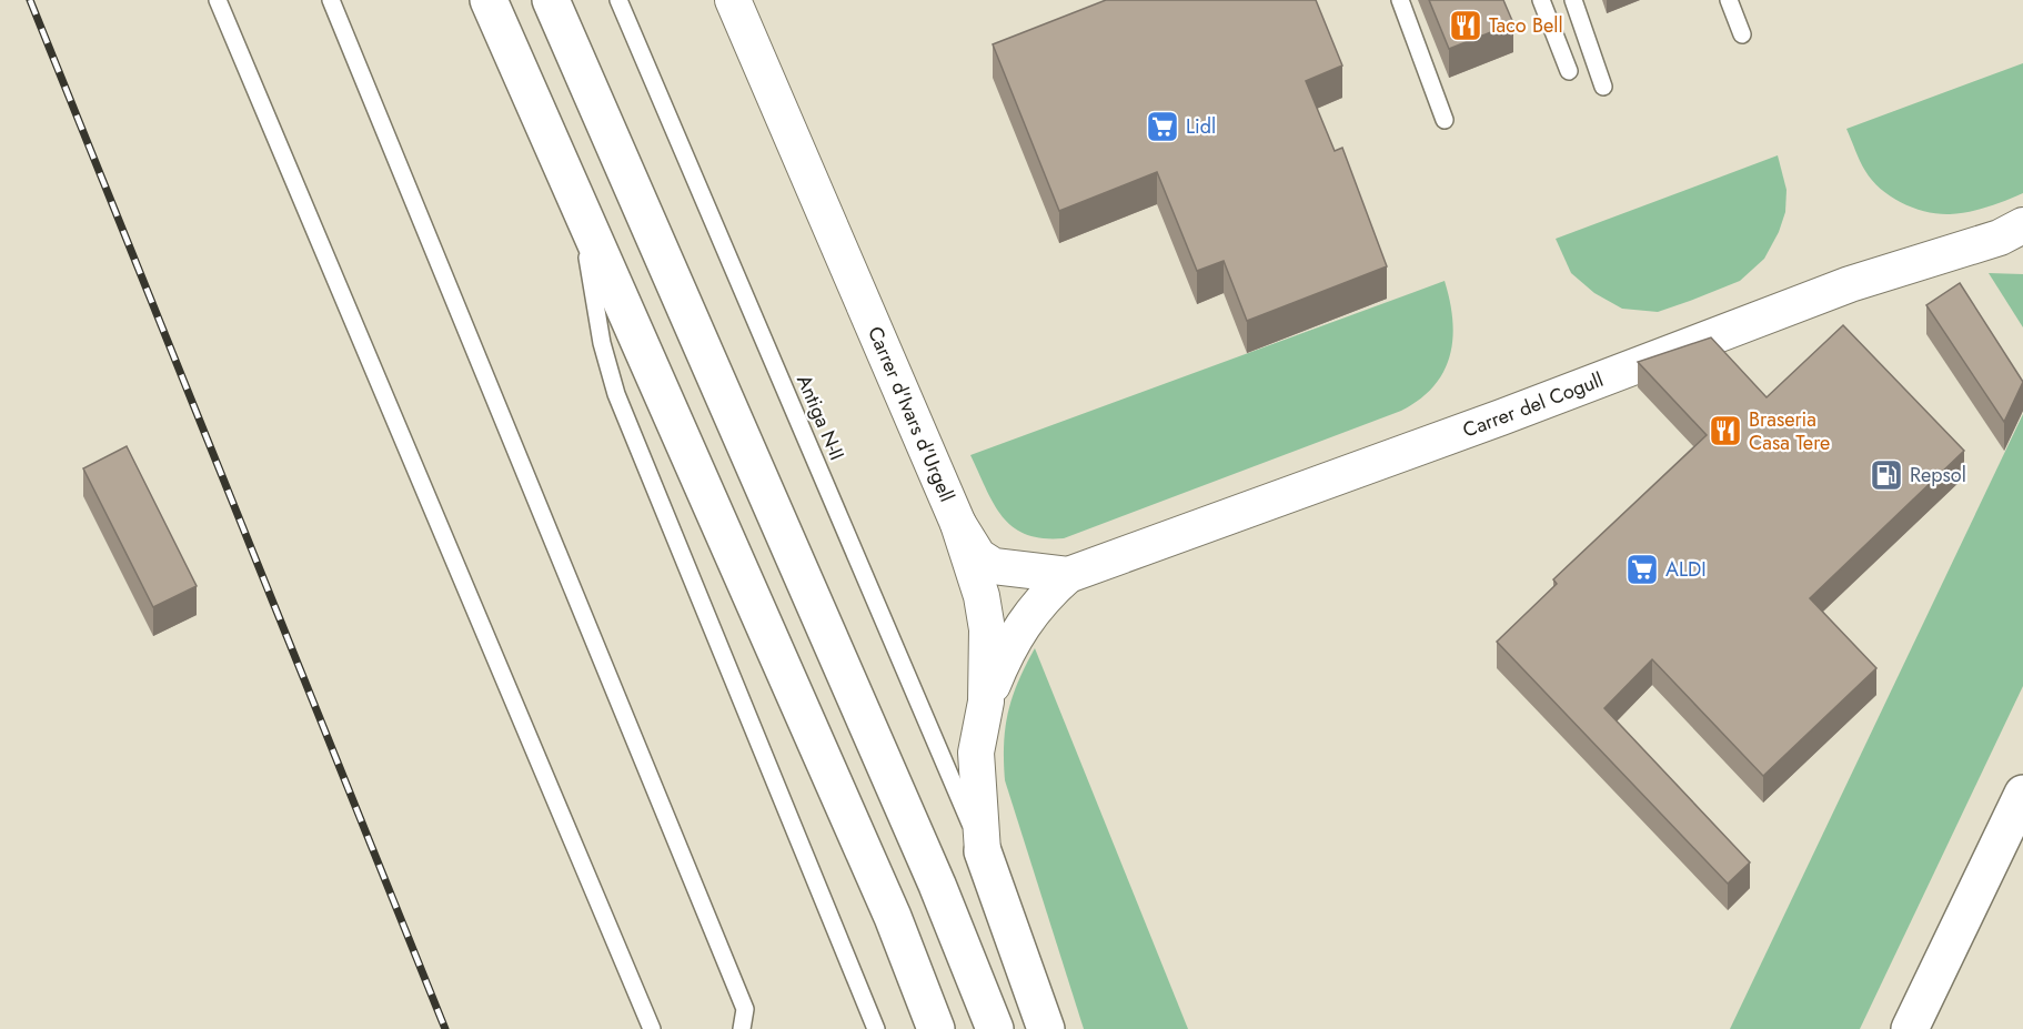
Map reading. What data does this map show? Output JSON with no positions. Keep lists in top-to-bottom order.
{
  "streets": {
    "street": ["Carrer del Cogull", "Carrer d'Ivars d'Urgell"],
    "lane": ["Antiga N-II"]
  },
  "crossings": [
    ["Carrer d'Ivars d'Urgell", "Antiga N-II"]
  ],
  "places": {
    "restaurant": ["Taco Bell", "Braseria Casa Tere"],
    "supermarket": ["Lidl", "ALDI"],
    "fuel station": ["Repsol"]
  }
}
